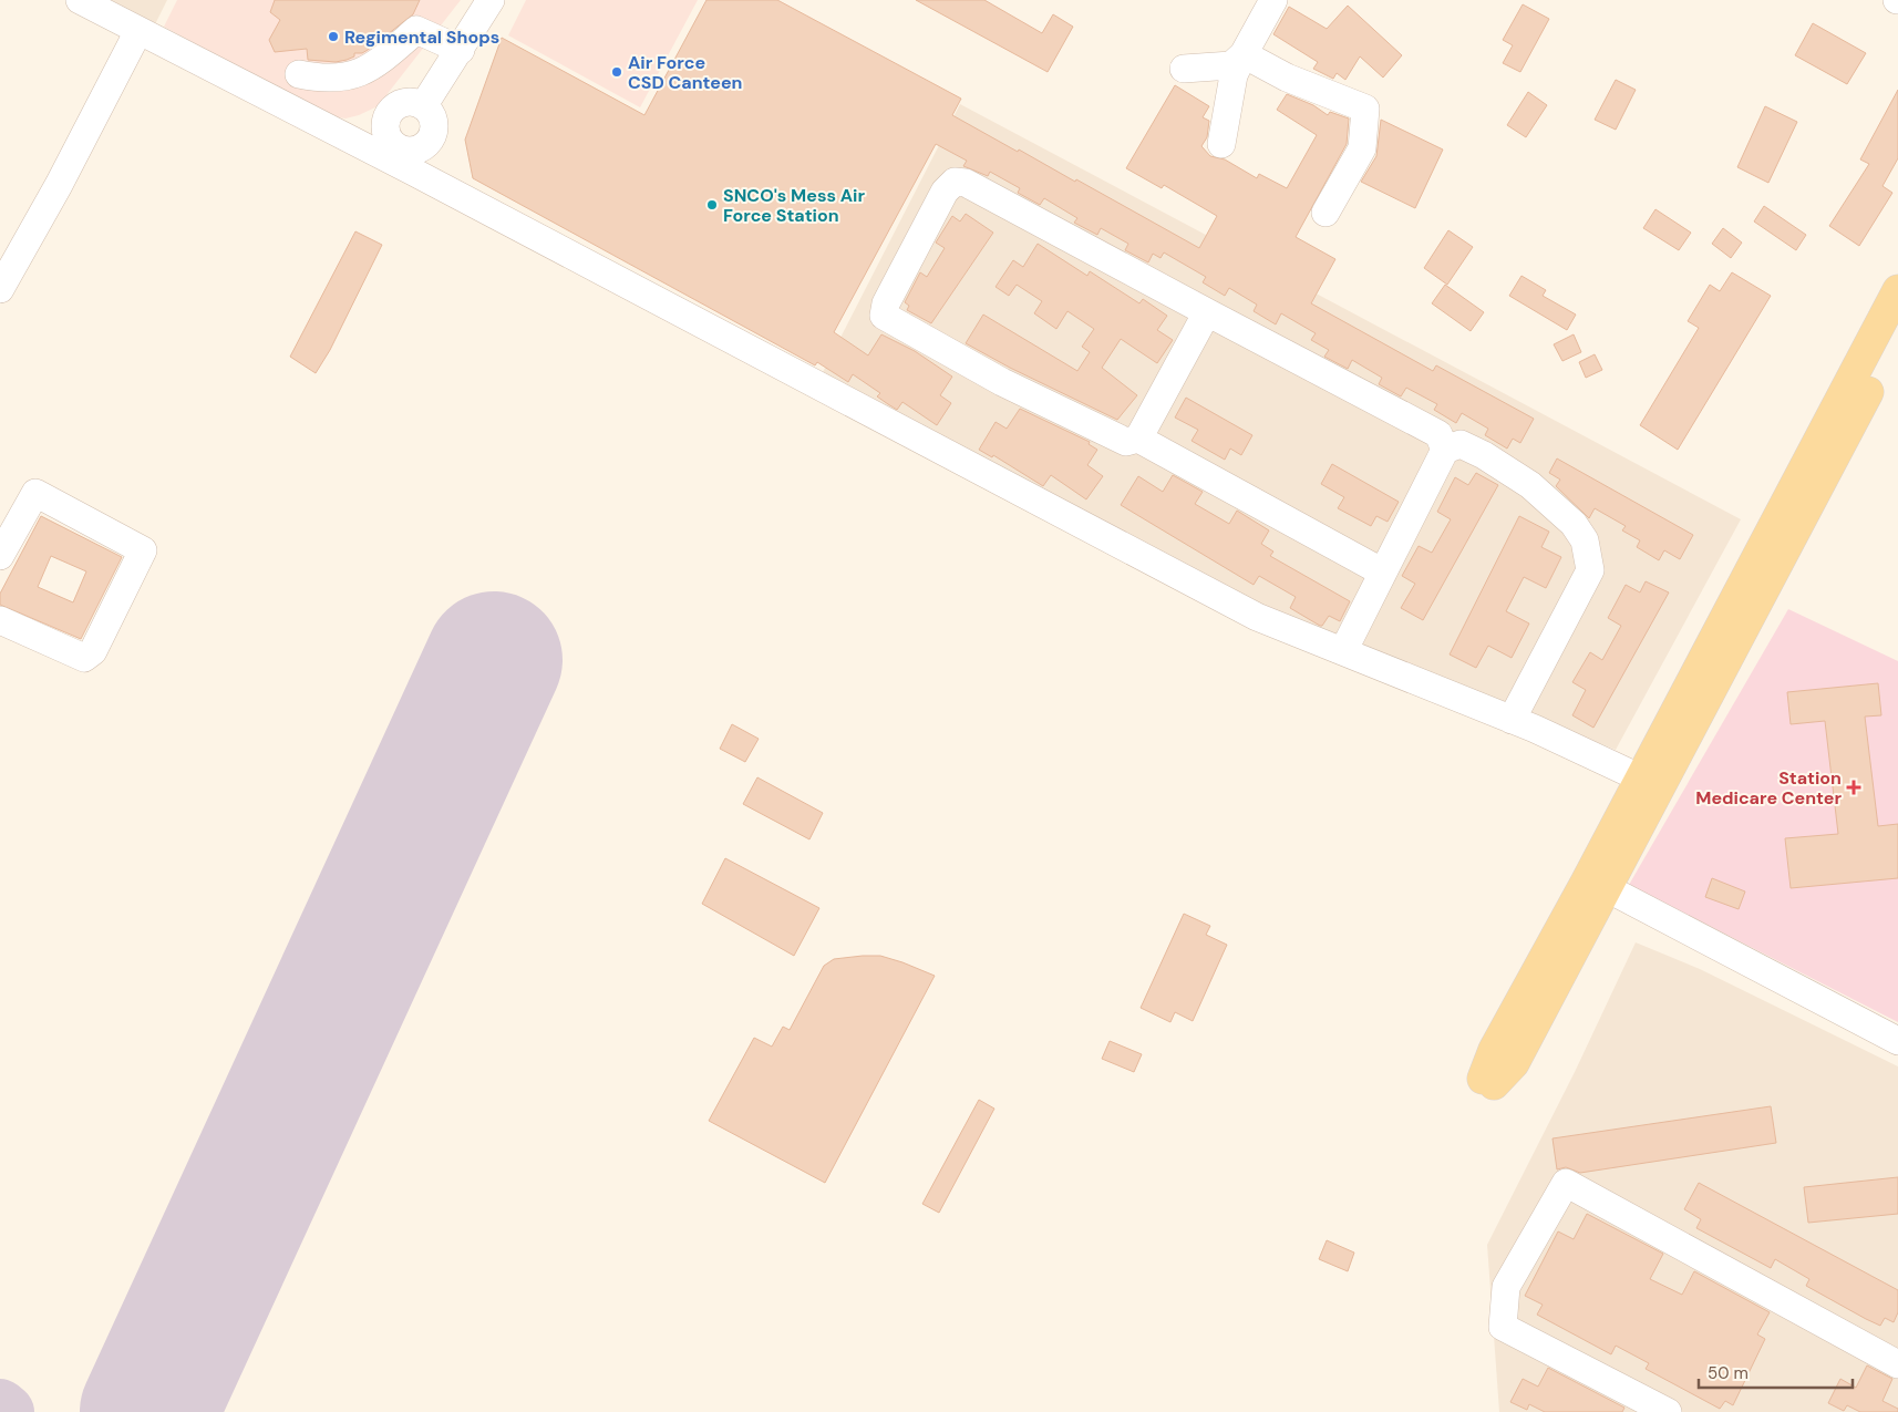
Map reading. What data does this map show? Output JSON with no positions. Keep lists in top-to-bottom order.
{
  "places": {
    "other": ["Regimental Shops", "Air Force CSD Canteen", "SNCO's Mess Air Force Station"],
    "health": ["Station Medicare Center"]
  },
  "scale_bar": "50 m"
}
